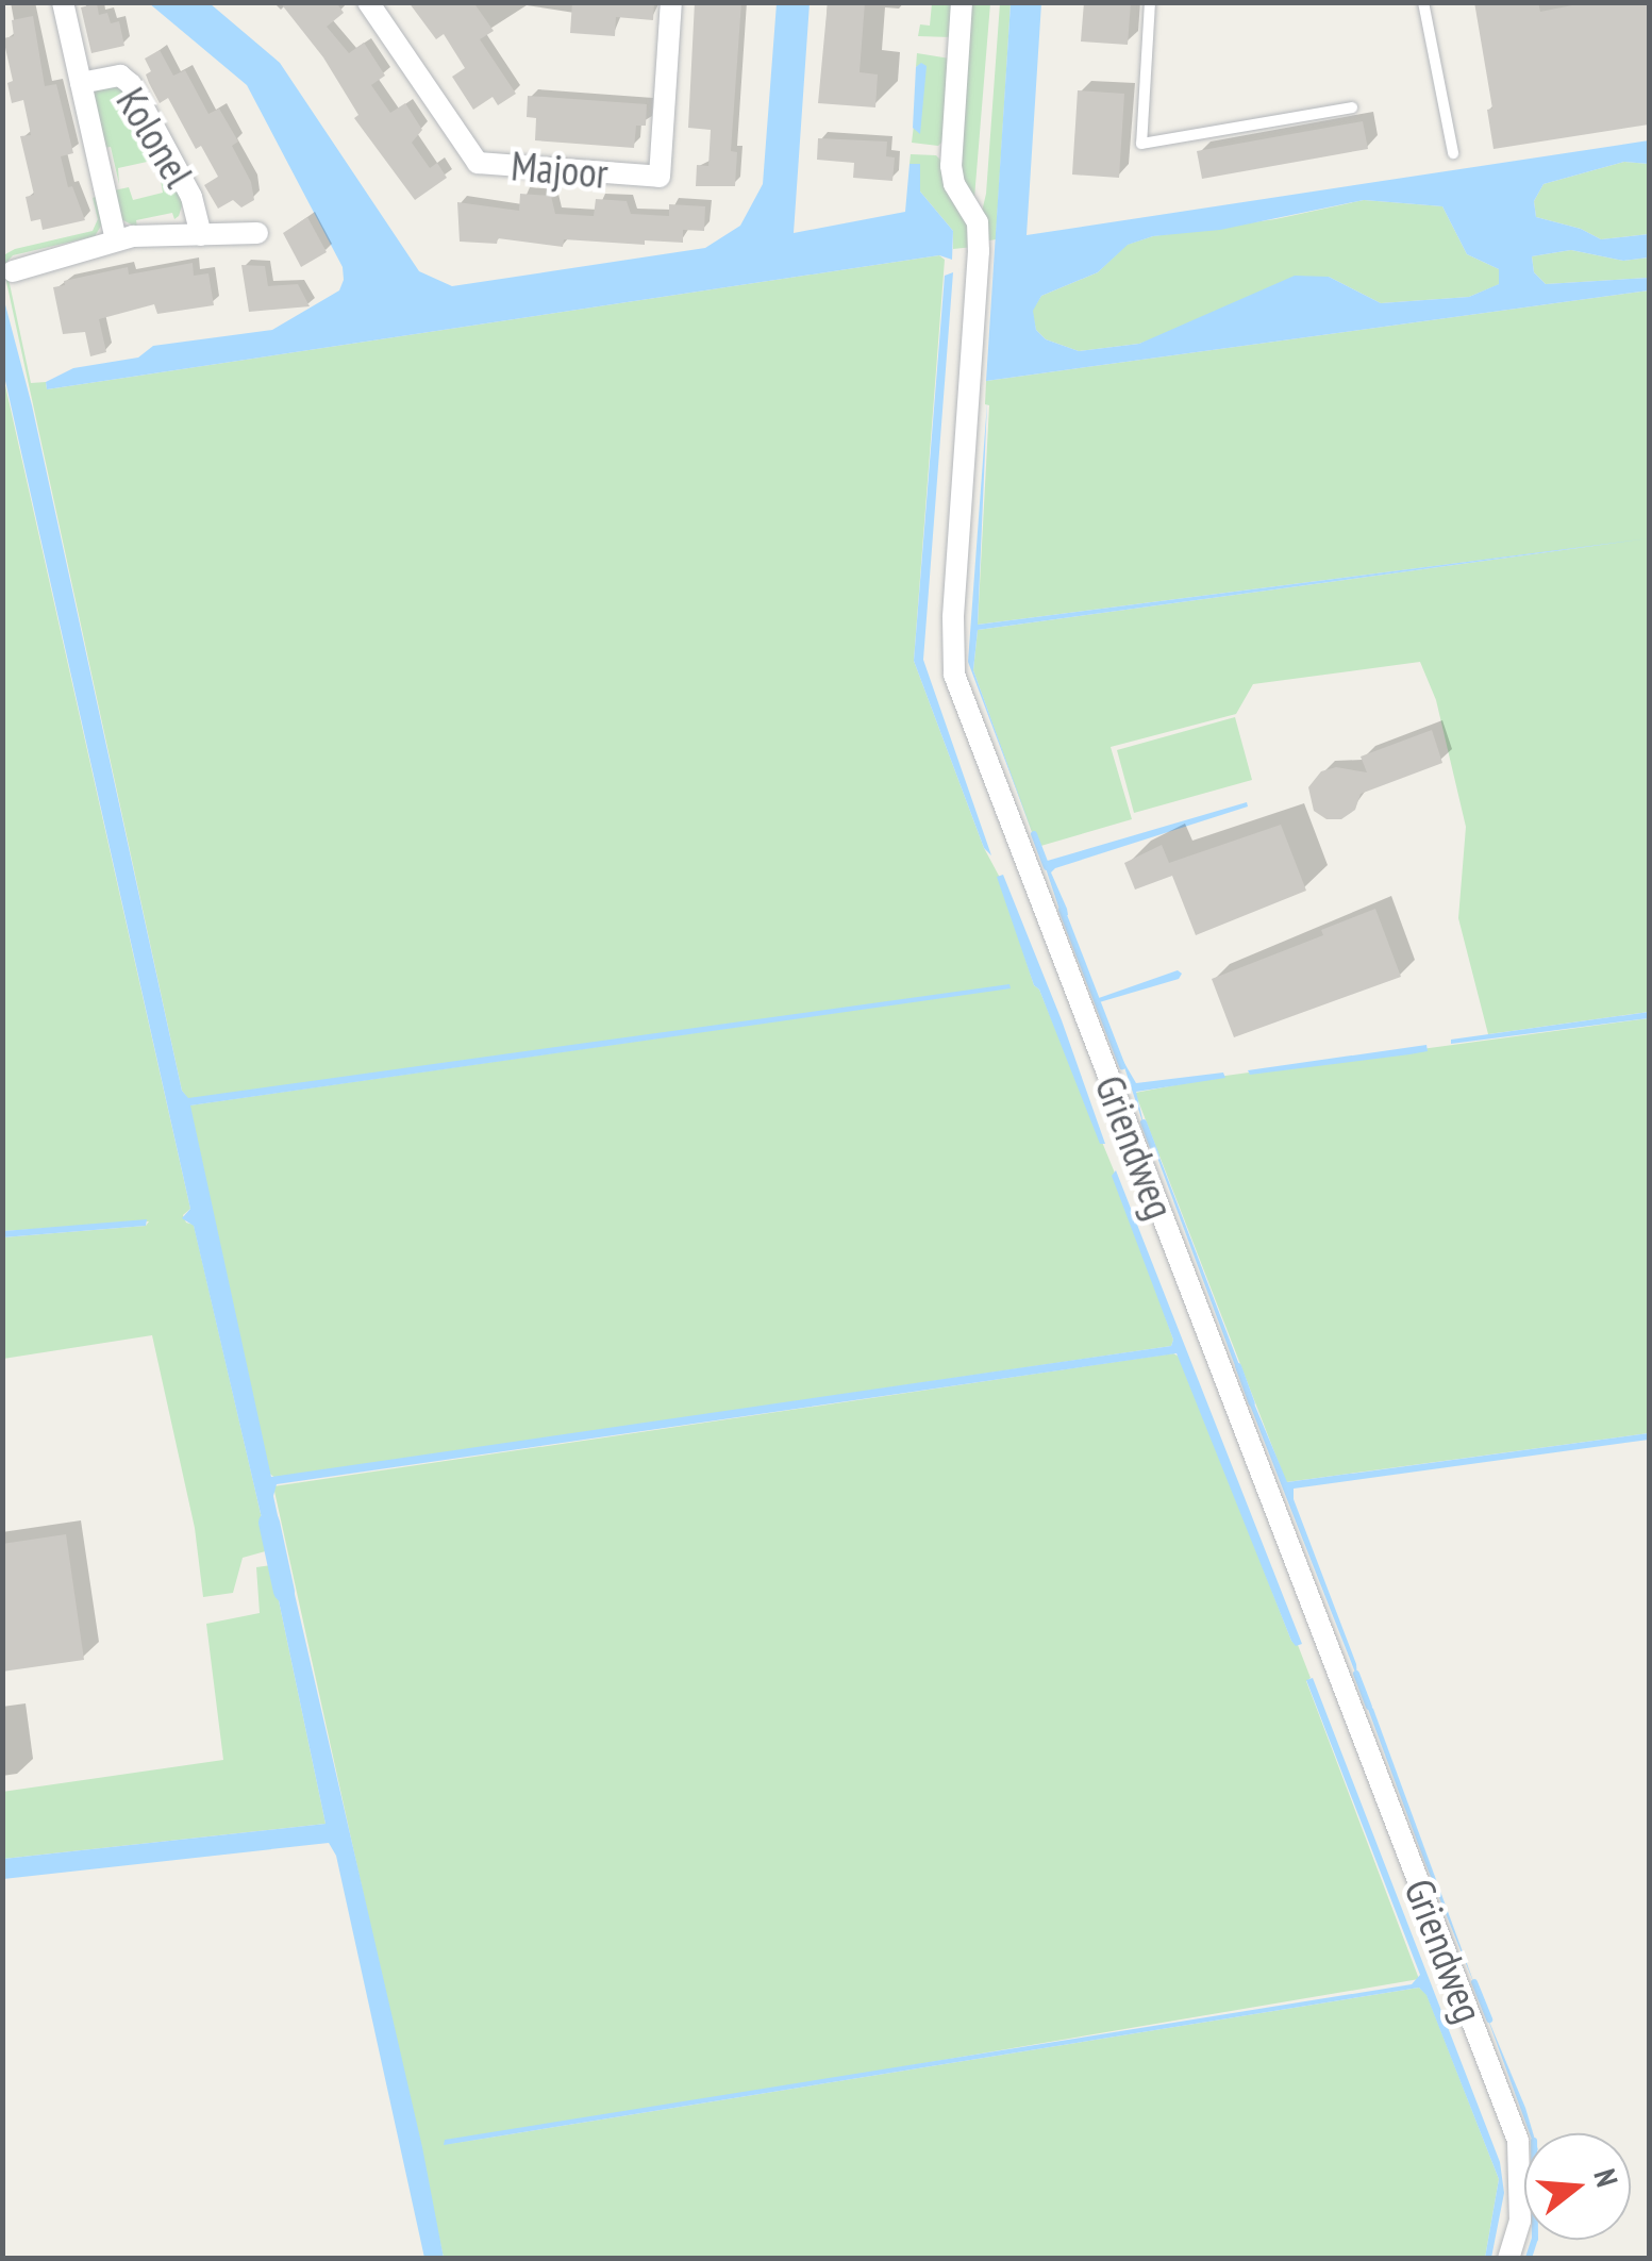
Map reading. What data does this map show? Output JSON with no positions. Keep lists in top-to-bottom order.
{
  "streets": {
    "street": ["Kolonel", "Majoor", "Griendweg"]
  },
  "north": "right"
}
